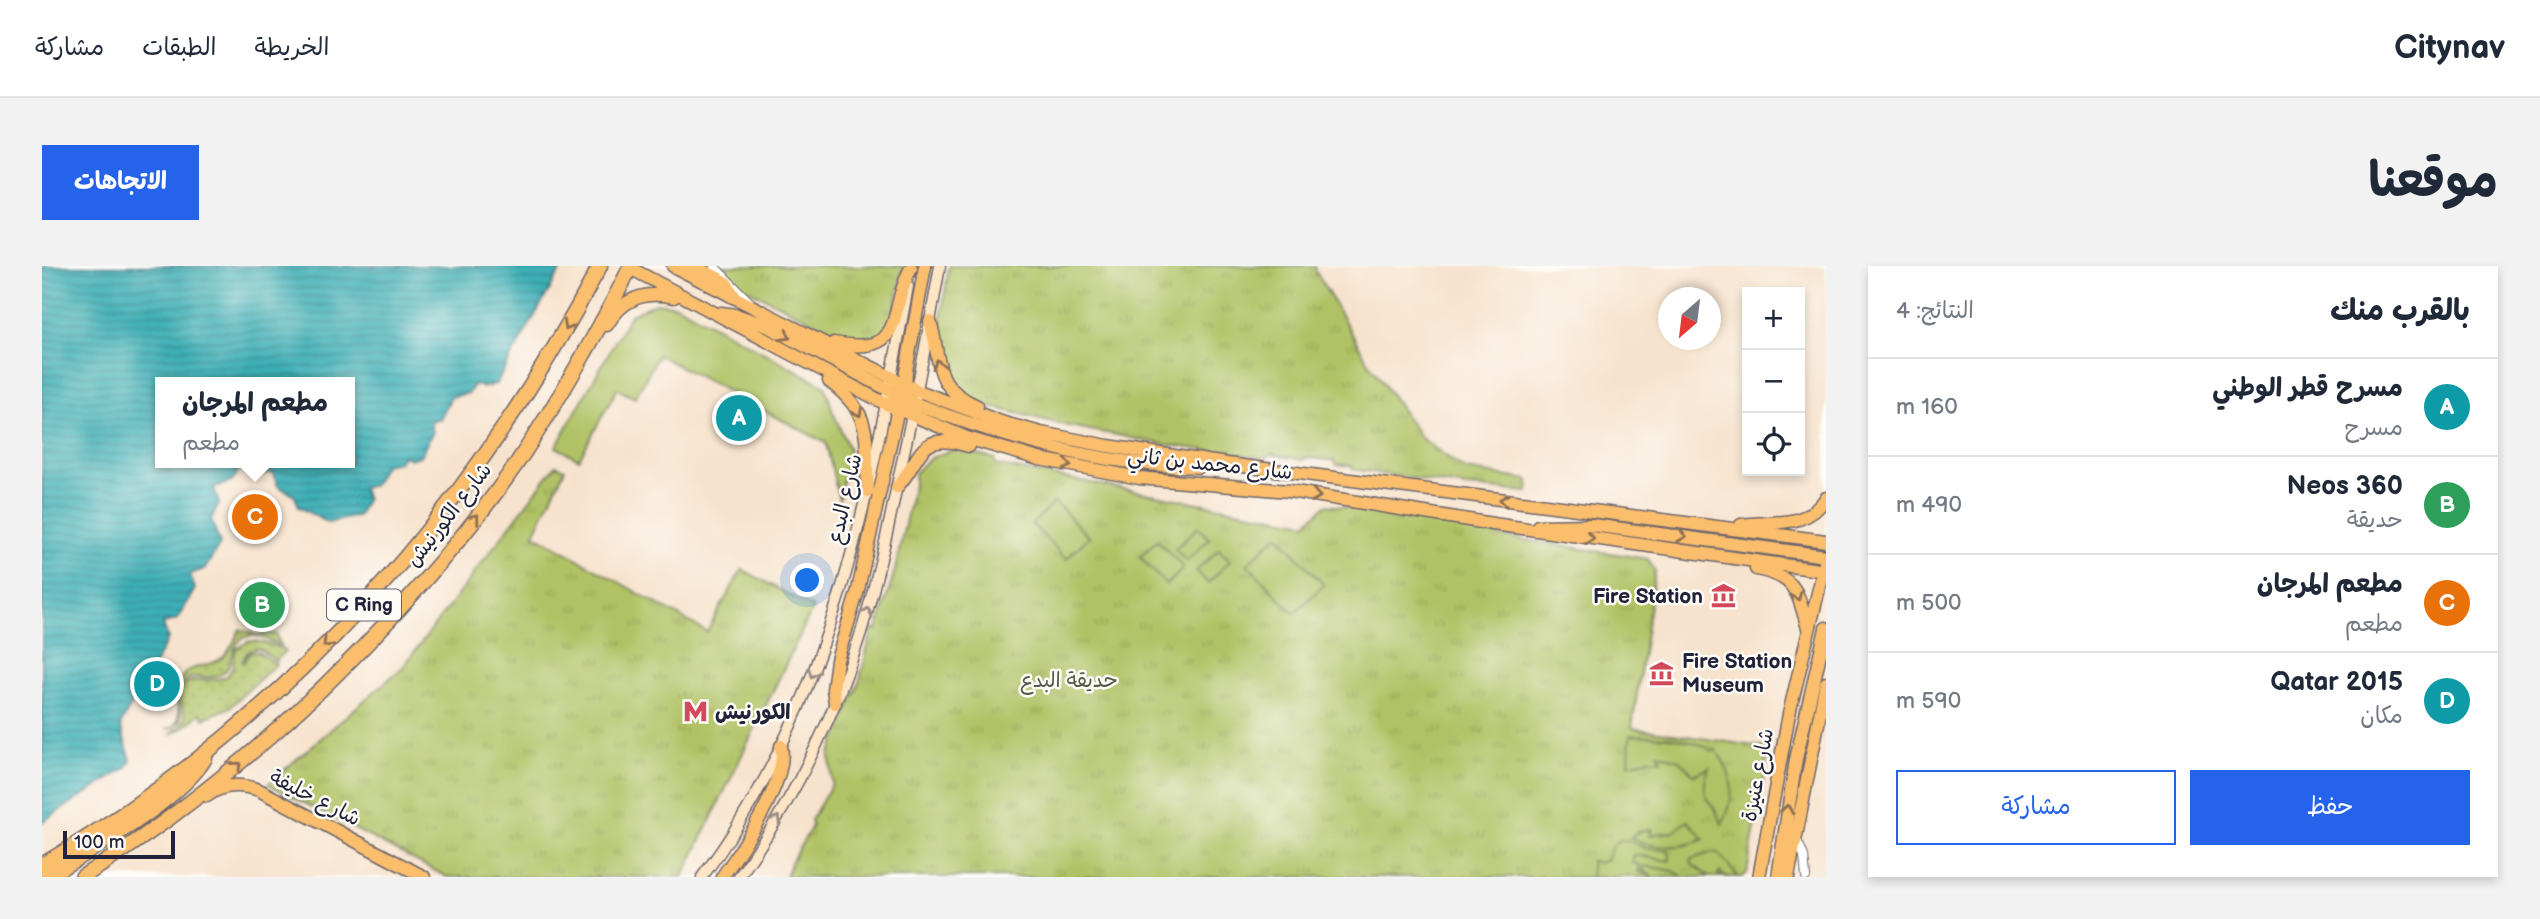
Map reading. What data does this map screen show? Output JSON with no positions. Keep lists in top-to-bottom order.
{
  "streets": {
    "highway": ["شارع الكورنيش", "C Ring"],
    "main road": [
      "شارع محمد بن ثاني",
      "شارع البدع",
      "شارع عنيزة",
      "شارع خليفة"
    ]
  },
  "crossings": [
    ["شارع محمد بن ثاني", "شارع البدع"],
    ["شارع محمد بن ثاني", "شارع الكورنيش"],
    ["شارع محمد بن ثاني", "شارع عنيزة"],
    ["شارع الكورنيش", "شارع خليفة"]
  ],
  "parks": ["حديقة البدع"],
  "places": {
    "museum": ["Fire Station", "Fire Station Museum"],
    "metro station": ["الكورنيش"]
  },
  "scale_bar": "100 m",
  "north": "bottom left",
  "page": {
    "header": "Citynav",
    "nav": ["الخريطة", "الطبقات", "مشاركة"],
    "title": "موقعنا",
    "buttons": [
      "الاتجاهات",
      ["حفظ", "مشاركة"]
    ],
    "heading": ["بالقرب منك", "النتائج: 4"],
    "map_buttons": ["+", "−"],
    "list": [
      {
        "mark": "A",
        "name": "مسرح قطر الوطني",
        "note": "مسرح",
        "value": "160 m"
      },
      {
        "mark": "B",
        "name": "Neos 360",
        "note": "حديقة",
        "value": "490 m"
      },
      {
        "mark": "C",
        "name": "مطعم المرجان",
        "note": "مطعم",
        "value": "500 m"
      },
      {
        "mark": "D",
        "name": "Qatar 2015",
        "note": "مكان",
        "value": "590 m"
      }
    ],
    "popup": ["مطعم المرجان", "مطعم"],
    "pins": [
      "A",
      "C",
      "B",
      "D"
    ],
    "scale": "100 m"
  }
}
